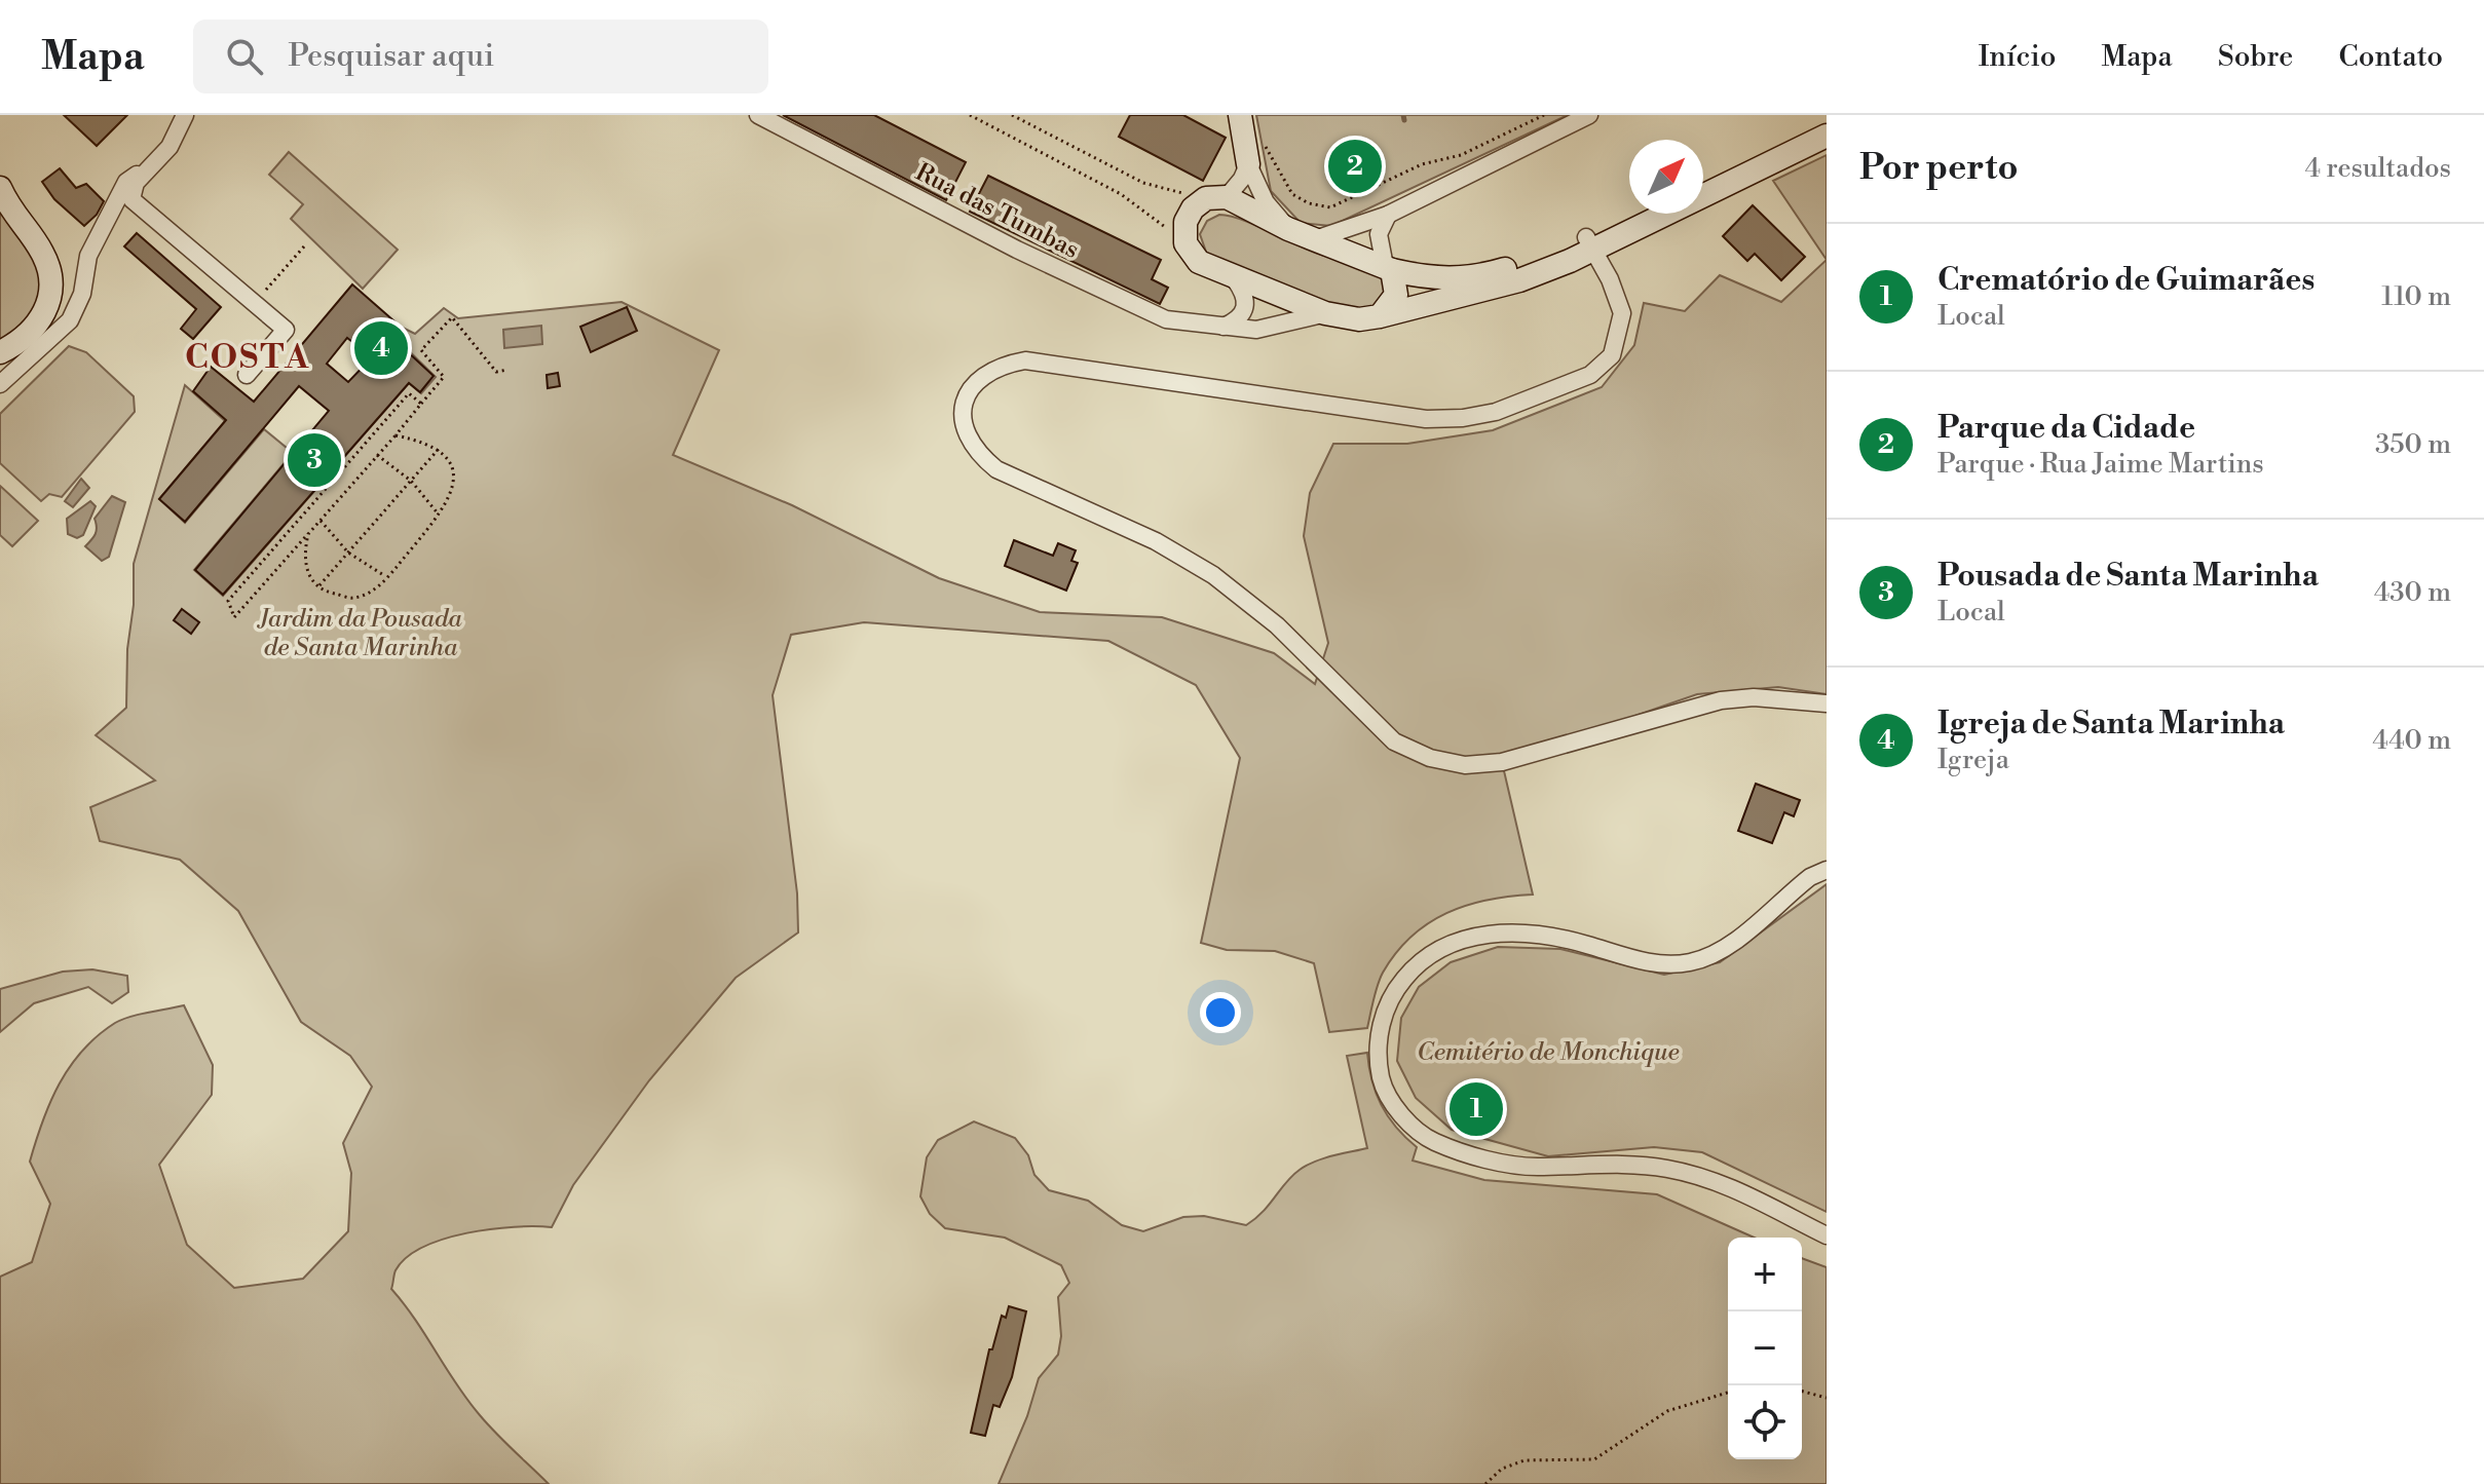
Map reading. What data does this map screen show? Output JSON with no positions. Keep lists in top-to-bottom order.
{
  "streets": {
    "street": ["Rua das Tumbas"]
  },
  "districts": ["COSTA"],
  "parks": ["Jardim da Pousada de Santa Marinha", "Cemitério de Monchique"],
  "north": "top right",
  "page": {
    "header": "Mapa",
    "search": "Pesquisar aqui",
    "nav": [
      "Início",
      "Mapa",
      "Sobre",
      "Contato"
    ],
    "heading": ["Por perto", "4 resultados"],
    "pins": [
      "2",
      "4",
      "3",
      "1"
    ],
    "list": [
      {
        "mark": "1",
        "name": "Crematório de Guimarães",
        "note": "Local",
        "value": "110 m"
      },
      {
        "mark": "2",
        "name": "Parque da Cidade",
        "note": "Parque · Rua Jaime Martins",
        "value": "350 m"
      },
      {
        "mark": "3",
        "name": "Pousada de Santa Marinha",
        "note": "Local",
        "value": "430 m"
      },
      {
        "mark": "4",
        "name": "Igreja de Santa Marinha",
        "note": "Igreja",
        "value": "440 m"
      }
    ],
    "map_buttons": ["+", "−"]
  }
}
